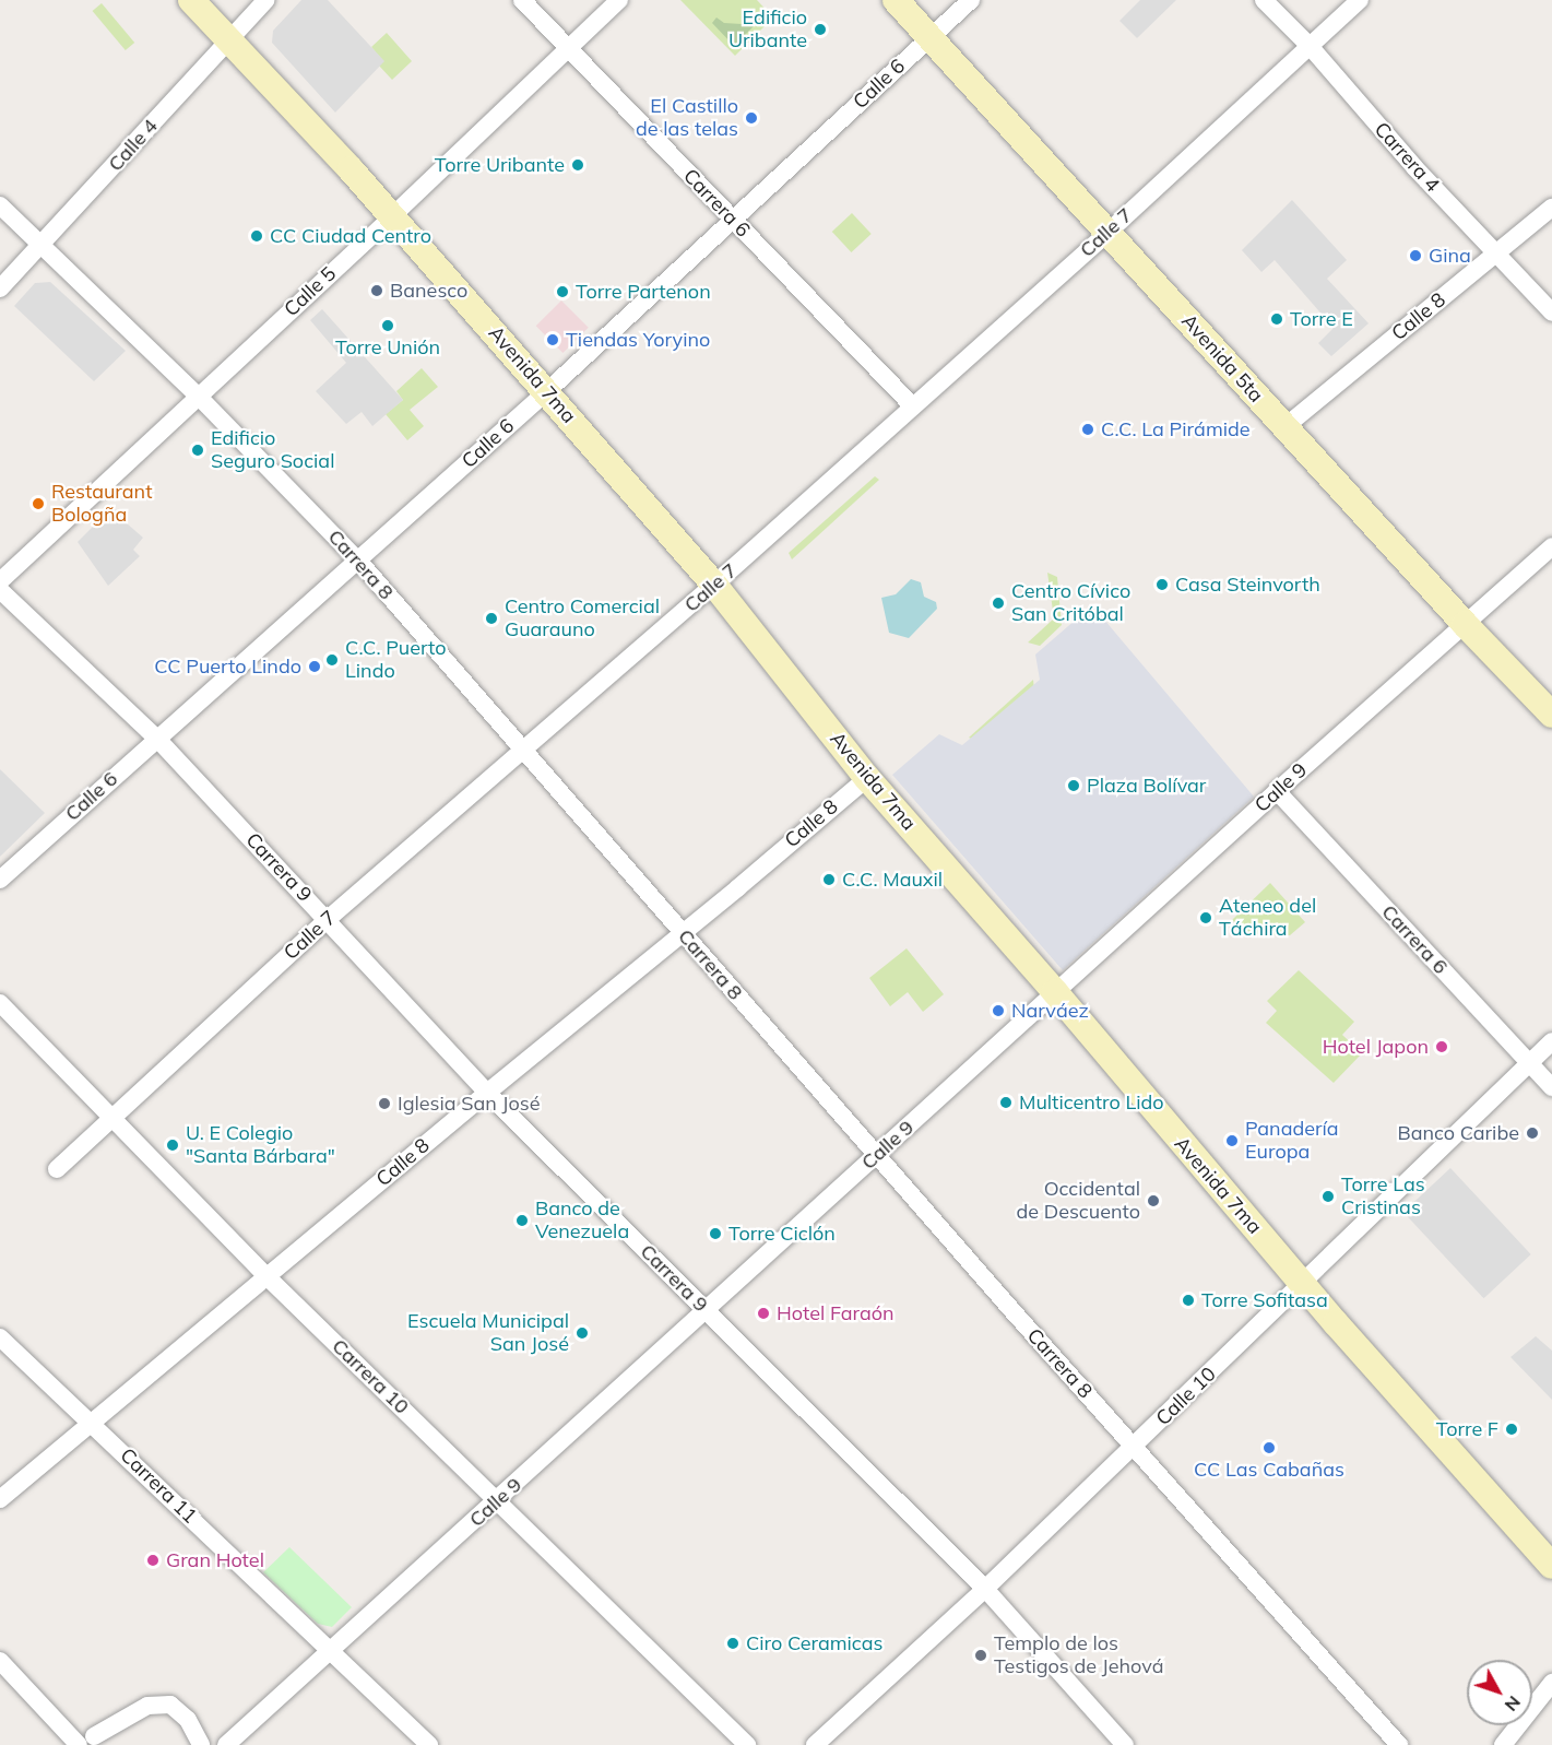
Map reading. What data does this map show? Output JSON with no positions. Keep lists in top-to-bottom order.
{
  "streets": {
    "street": [
      "Calle 6",
      "Calle 4",
      "Carrera 4",
      "Carrera 6",
      "Calle 7",
      "Calle 5",
      "Calle 8",
      "Avenida 5ta",
      "Avenida 7ma",
      "Carrera 8",
      "Calle 9",
      "Carrera 9",
      "Carrera 10",
      "Calle 10",
      "Carrera 11"
    ]
  },
  "crossings": [
    ["Calle 6", "Carrera 6"],
    ["Calle 6", "Avenida 5ta"],
    ["Calle 6", "Avenida 7ma"],
    ["Calle 6", "Carrera 8"],
    ["Calle 6", "Carrera 9"],
    ["Calle 4", "Avenida 7ma"],
    ["Calle 4", "Carrera 8"],
    ["Carrera 4", "Calle 7"],
    ["Carrera 4", "Calle 8"],
    ["Carrera 6", "Calle 7"],
    ["Carrera 6", "Calle 5"],
    ["Carrera 6", "Calle 9"],
    ["Carrera 6", "Calle 10"],
    ["Calle 7", "Avenida 5ta"],
    ["Calle 7", "Avenida 7ma"],
    ["Calle 7", "Carrera 8"],
    ["Calle 7", "Carrera 9"],
    ["Calle 7", "Carrera 10"],
    ["Calle 5", "Avenida 7ma"],
    ["Calle 5", "Carrera 8"],
    ["Calle 8", "Avenida 5ta"],
    ["Calle 8", "Avenida 7ma"],
    ["Calle 8", "Carrera 8"],
    ["Calle 8", "Carrera 9"],
    ["Calle 8", "Carrera 10"],
    ["Calle 8", "Carrera 11"],
    ["Avenida 5ta", "Calle 9"],
    ["Avenida 7ma", "Calle 9"],
    ["Avenida 7ma", "Calle 10"],
    ["Carrera 8", "Calle 9"],
    ["Carrera 8", "Calle 10"],
    ["Calle 9", "Carrera 9"],
    ["Calle 9", "Carrera 10"],
    ["Calle 9", "Carrera 11"],
    ["Carrera 9", "Calle 10"]
  ],
  "places": [
    "Edificio Uribante",
    "El Castillo de las telas",
    "Torre Uribante",
    "CC Ciudad Centro",
    "Gina",
    "Banesco",
    "Torre Partenon",
    "Torre E",
    "Torre Unión",
    "Tiendas Yoryino",
    "C.C. La Pirámide",
    "Edificio Seguro Social",
    "Restaurant Bologña",
    "Casa Steinvorth",
    "Centro Cívico San Critóbal",
    "Centro Comercial Guarauno",
    "C.C. Puerto Lindo",
    "CC Puerto Lindo",
    "Plaza Bolívar",
    "C.C. Mauxil",
    "Ateneo del Táchira",
    "Narváez",
    "Hotel Japon",
    "Multicentro Lido",
    "Iglesia San José",
    "Banco Caribe",
    "Panadería Europa",
    "U. E Colegio \"Santa Bárbara\"",
    "Torre Las Cristinas",
    "Occidental de Descuento",
    "Banco de Venezuela",
    "Torre Ciclón",
    "Torre Sofitasa",
    "Hotel Faraón",
    "Escuela Municipal San José",
    "Torre F",
    "CC Las Cabañas",
    "Gran Hotel",
    "Ciro Ceramicas",
    "Templo de los Testigos de Jehová"
  ],
  "north": "bottom right"
}
